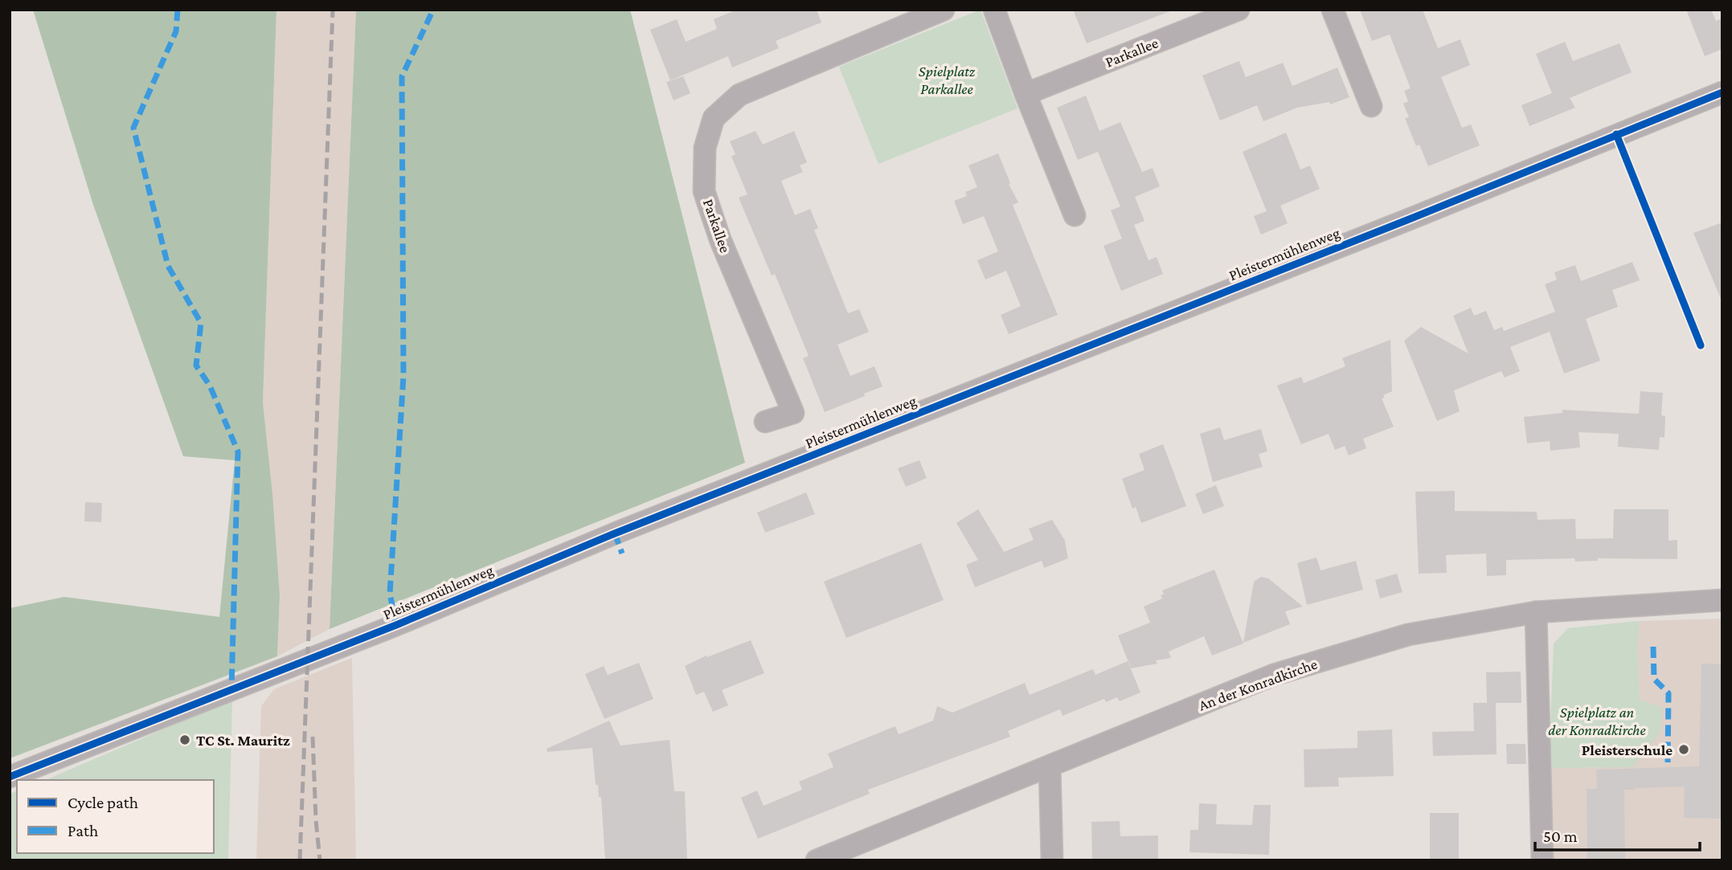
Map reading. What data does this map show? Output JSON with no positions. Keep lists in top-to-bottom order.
{
  "streets": {
    "street": ["Parkallee", "Pleistermühlenweg", "An der Konradkirche"]
  },
  "parks": ["Spielplatz Parkallee", "Spielplatz an der Konradkirche"],
  "places": ["TC St. Mauritz", "Pleisterschule"],
  "legend": ["Cycle path", "Path"],
  "scale_bar": "50 m"
}
